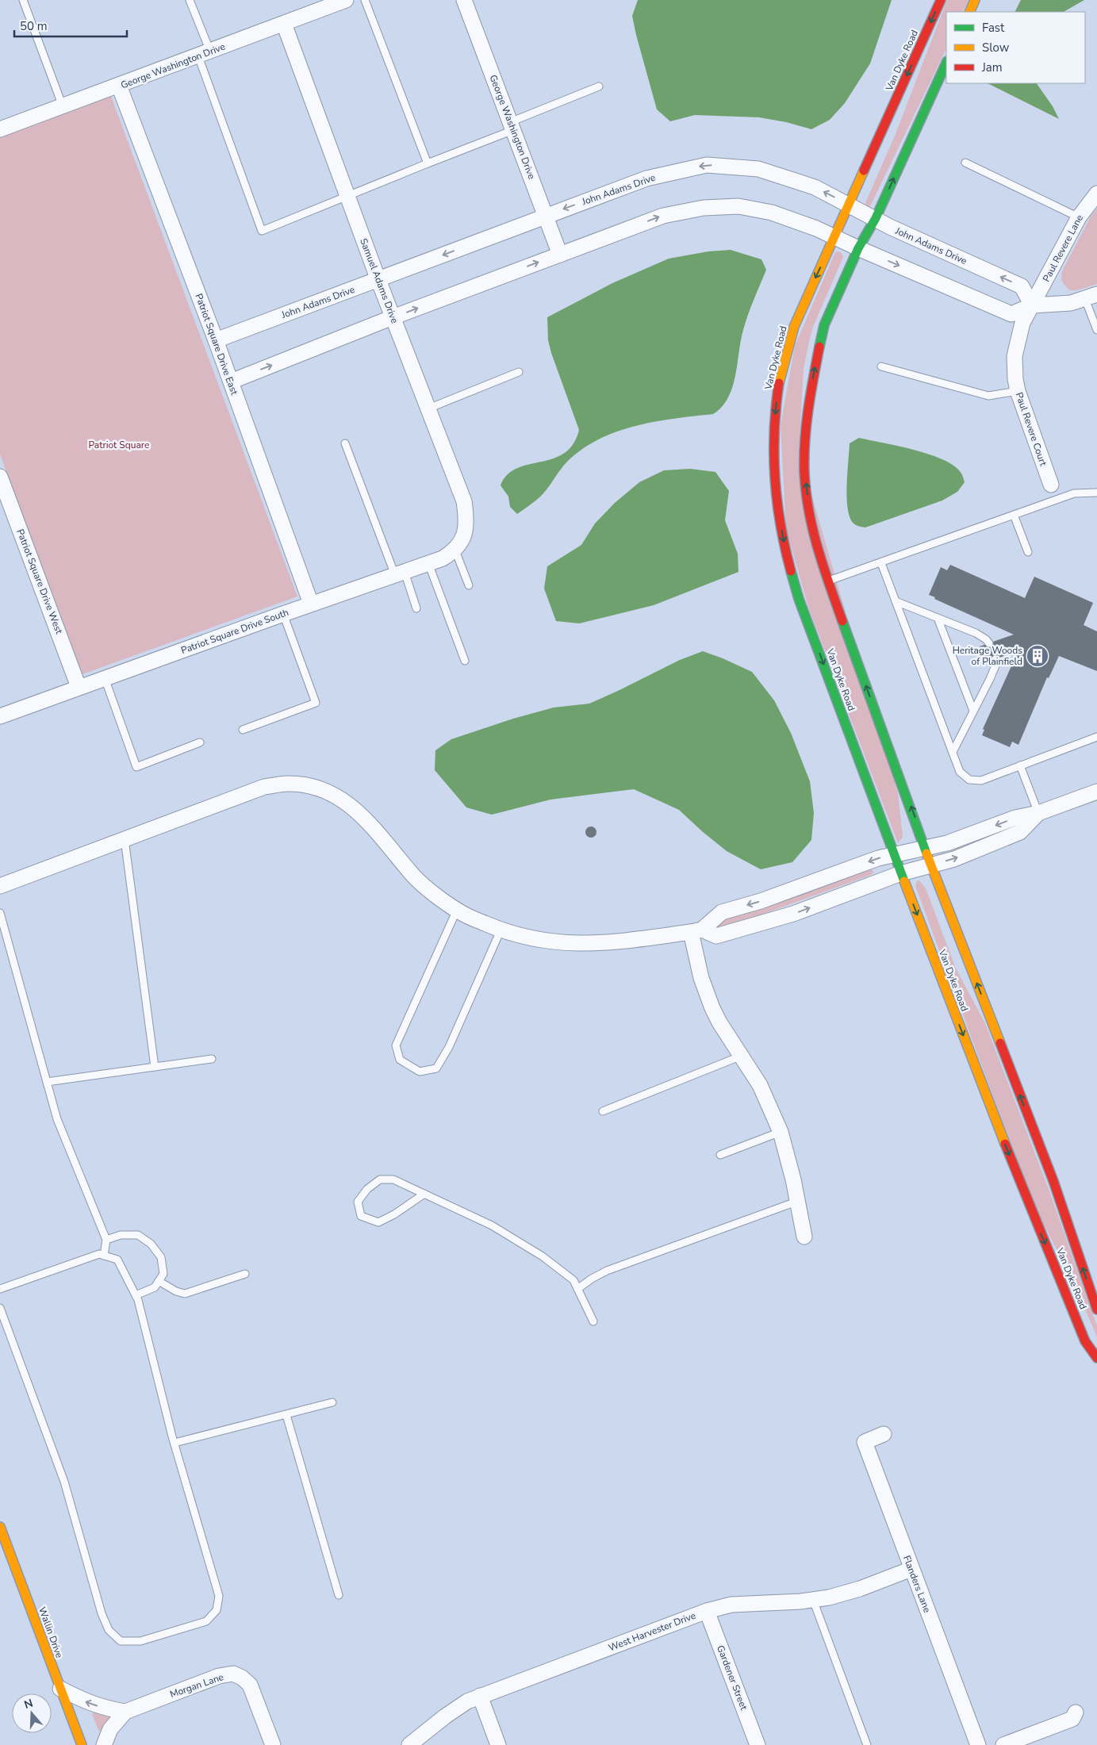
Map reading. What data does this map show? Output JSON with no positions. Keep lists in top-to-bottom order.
{
  "streets": {
    "street": [
      "Van Dyke Road",
      "George Washington Drive",
      "John Adams Drive",
      "Paul Revere Lane",
      "Samuel Adams Drive",
      "Patriot Square Drive East",
      "Paul Revere Court",
      "Patriot Square Drive West",
      "Patriot Square Drive South",
      "Flanders Lane",
      "West Harvester Drive",
      "Wallin Drive",
      "Gardener Street",
      "Morgan Lane"
    ]
  },
  "crossings": [
    ["Van Dyke Road", "John Adams Drive"],
    ["George Washington Drive", "John Adams Drive"],
    ["George Washington Drive", "Samuel Adams Drive"],
    ["George Washington Drive", "Patriot Square Drive East"],
    ["John Adams Drive", "Paul Revere Lane"],
    ["John Adams Drive", "Samuel Adams Drive"],
    ["John Adams Drive", "Patriot Square Drive East"],
    ["John Adams Drive", "Paul Revere Court"],
    ["Paul Revere Lane", "Paul Revere Court"],
    ["Samuel Adams Drive", "Patriot Square Drive South"],
    ["Patriot Square Drive East", "Patriot Square Drive South"],
    ["Patriot Square Drive West", "Patriot Square Drive South"],
    ["Flanders Lane", "West Harvester Drive"],
    ["West Harvester Drive", "Gardener Street"],
    ["Wallin Drive", "Morgan Lane"]
  ],
  "parks": ["Patriot Square"],
  "places": {
    "building": ["Heritage Woods of Plainfield"]
  },
  "legend": ["Fast", "Slow", "Jam"],
  "scale_bar": "50 m",
  "north": "top"
}
